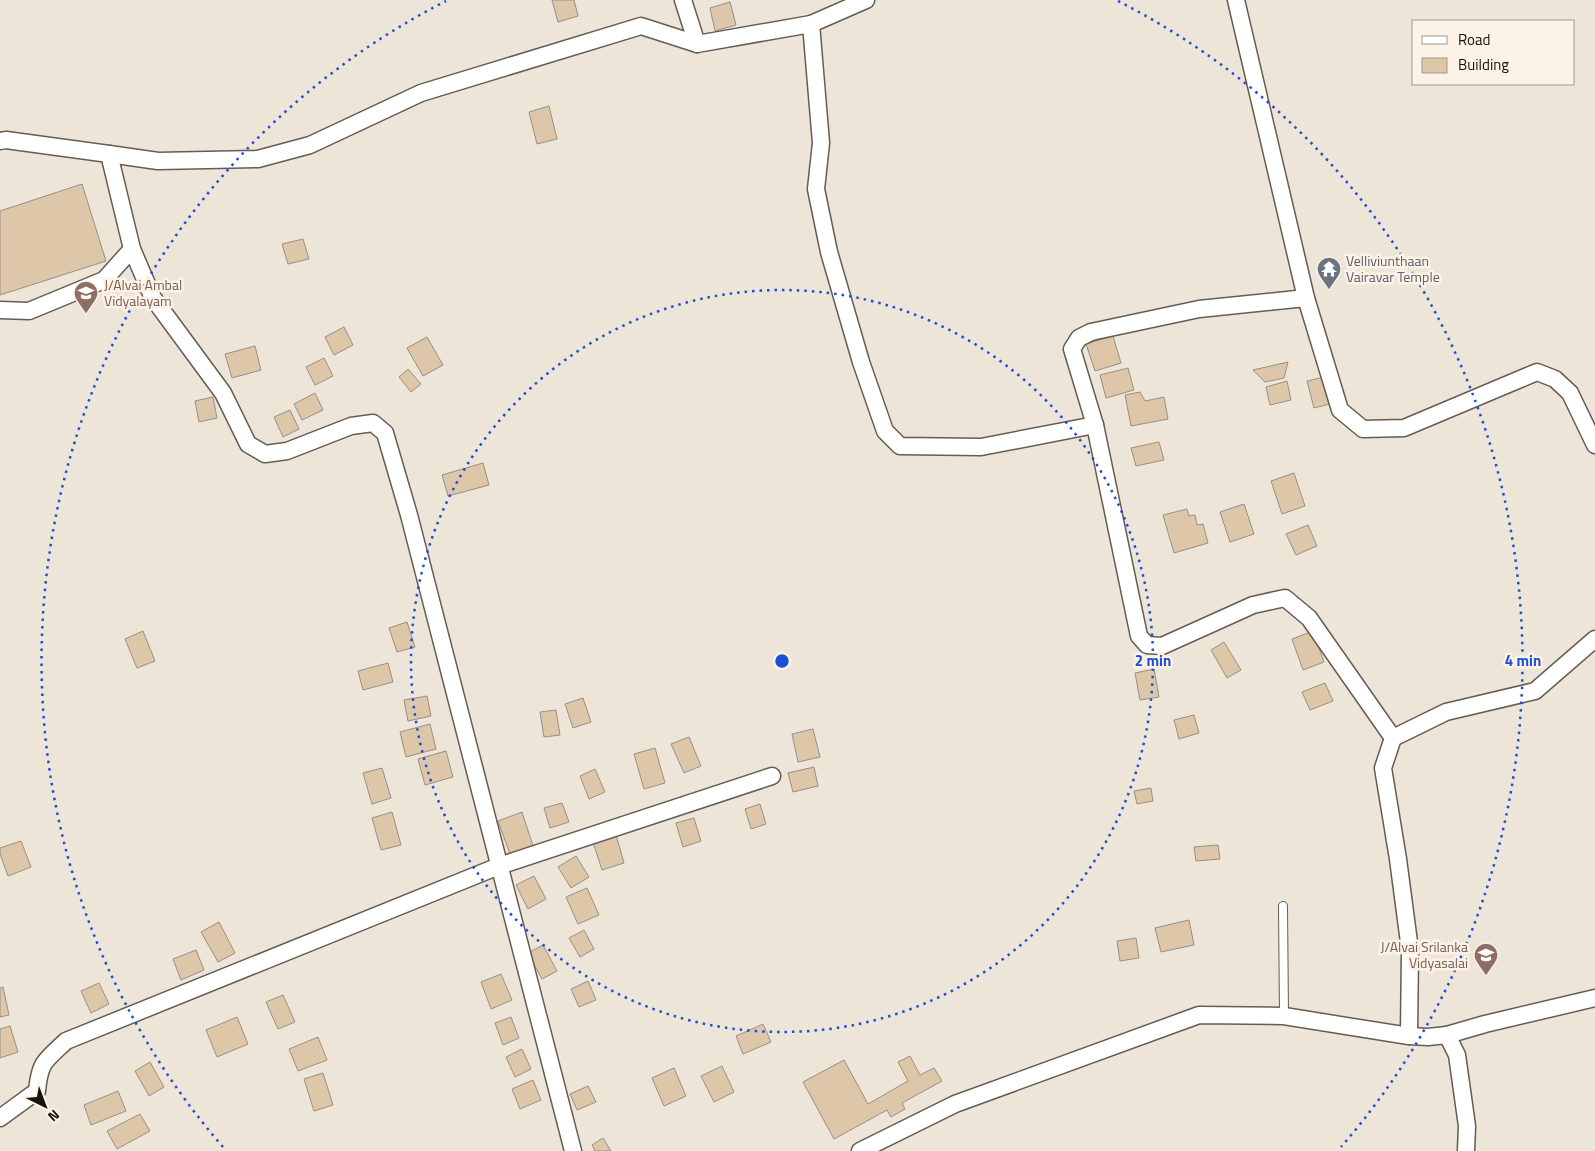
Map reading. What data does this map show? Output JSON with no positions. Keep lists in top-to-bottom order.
{
  "places": {
    "temple": ["Velliviunthaan Vairavar Temple"],
    "school or university": ["J/Alvai Ambal Vidyalayam", "J/Alvai Srilanka Vidyasalai"]
  },
  "legend": ["Road", "Building"],
  "north": "bottom right",
  "rings": ["2 min", "4 min"]
}
